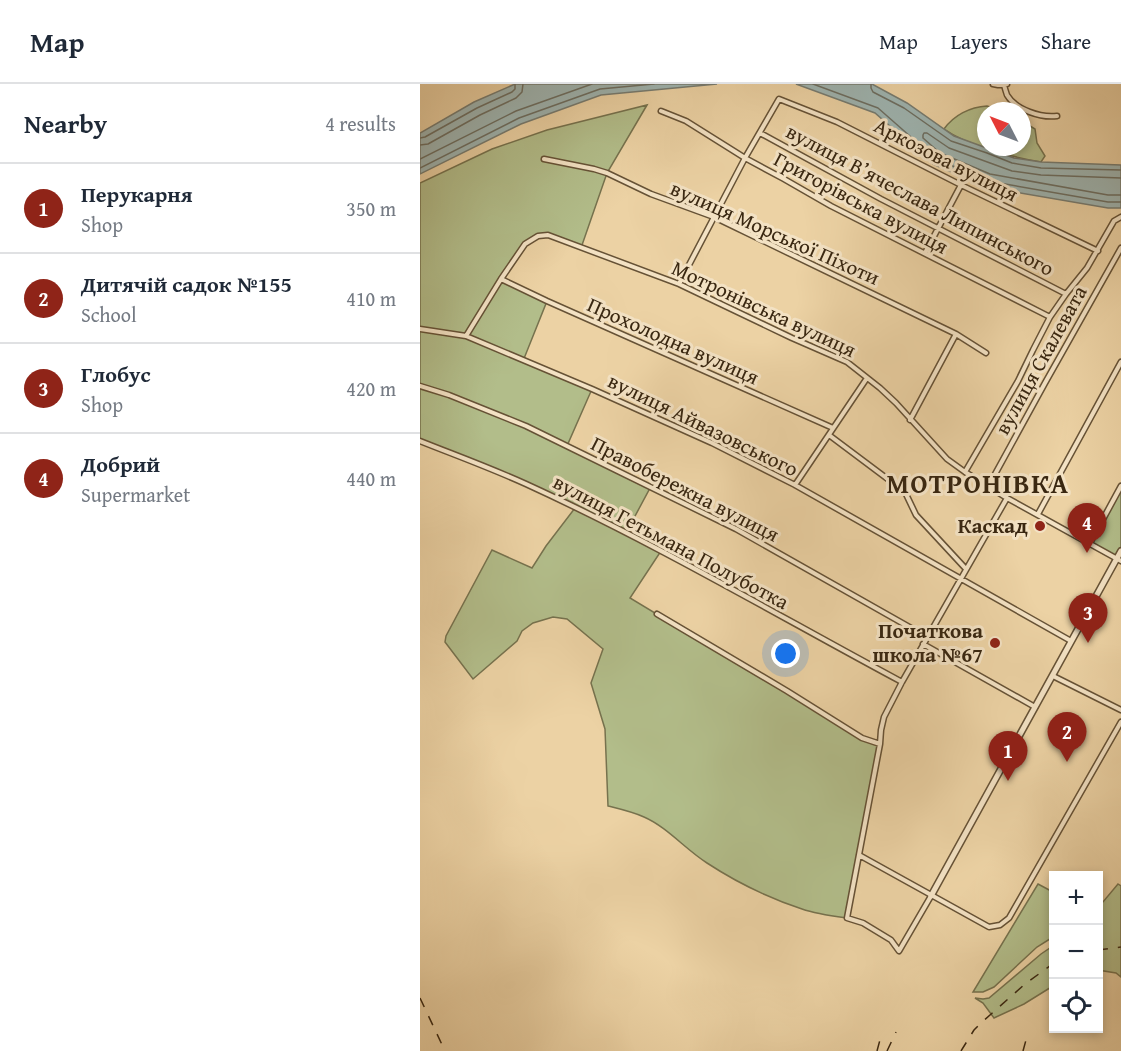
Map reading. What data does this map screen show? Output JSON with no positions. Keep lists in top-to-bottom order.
{
  "streets": {
    "street": [
      "Аркозова вулиця",
      "вулиця В’ячеслава Липинського",
      "Григорівська вулиця",
      "вулиця Морської Піхоти",
      "Мотронівська вулиця",
      "Прохолодна вулиця",
      "вулиця Скалевата",
      "вулиця Айвазовського",
      "Правобережна вулиця",
      "вулиця Гетьмана Полуботка"
    ]
  },
  "crossings": [
    ["Аркозова вулиця", "вулиця В’ячеслава Липинського"],
    ["Мотронівська вулиця", "Прохолодна вулиця"],
    ["Мотронівська вулиця", "вулиця Скалевата"],
    ["Мотронівська вулиця", "вулиця Айвазовського"]
  ],
  "districts": ["МОТРОНІВКА"],
  "places": ["Каскад", "Початкова школа №67"],
  "north": "top left",
  "page": {
    "header": "Map",
    "nav": ["Map", "Layers", "Share"],
    "heading": ["Nearby", "4 results"],
    "list": [
      {
        "mark": "1",
        "name": "Перукарня",
        "note": "Shop",
        "value": "350 m"
      },
      {
        "mark": "2",
        "name": "Дитячій садок №155",
        "note": "School",
        "value": "410 m"
      },
      {
        "mark": "3",
        "name": "Глобус",
        "note": "Shop",
        "value": "420 m"
      },
      {
        "mark": "4",
        "name": "Добрий",
        "note": "Supermarket",
        "value": "440 m"
      }
    ],
    "pins": [
      "4",
      "3",
      "2",
      "1"
    ],
    "map_buttons": ["+", "−"]
  }
}
